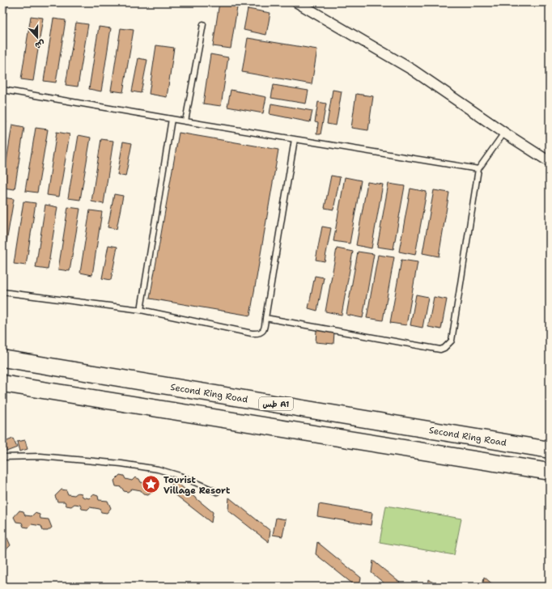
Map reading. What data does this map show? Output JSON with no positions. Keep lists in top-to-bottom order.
{
  "streets": {
    "highway": ["Second Ring Road", "طس A1"]
  },
  "places": {
    "place": ["Tourist Village Resort"]
  },
  "north": "bottom"
}
